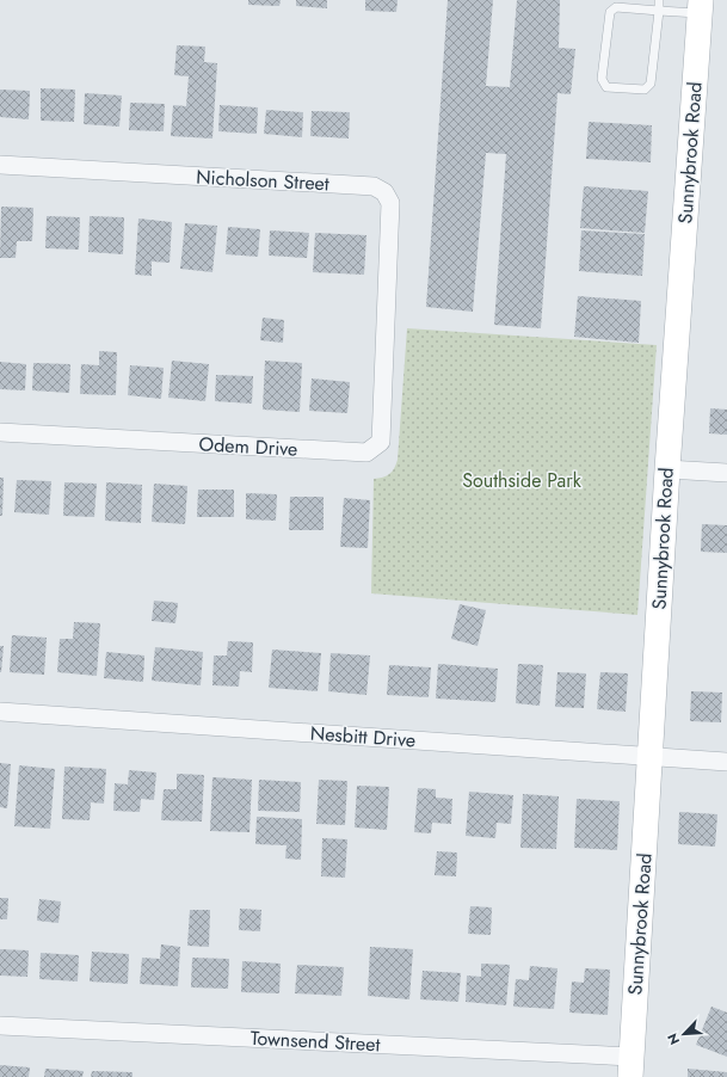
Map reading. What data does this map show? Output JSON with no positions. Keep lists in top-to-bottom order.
{
  "streets": {
    "street": [
      "Sunnybrook Road",
      "Nicholson Street",
      "Odem Drive",
      "Nesbitt Drive",
      "Townsend Street"
    ]
  },
  "crossings": [
    ["Sunnybrook Road", "Nesbitt Drive"],
    ["Sunnybrook Road", "Townsend Street"],
    ["Nicholson Street", "Odem Drive"]
  ],
  "parks": ["Southside Park"],
  "north": "bottom left"
}
